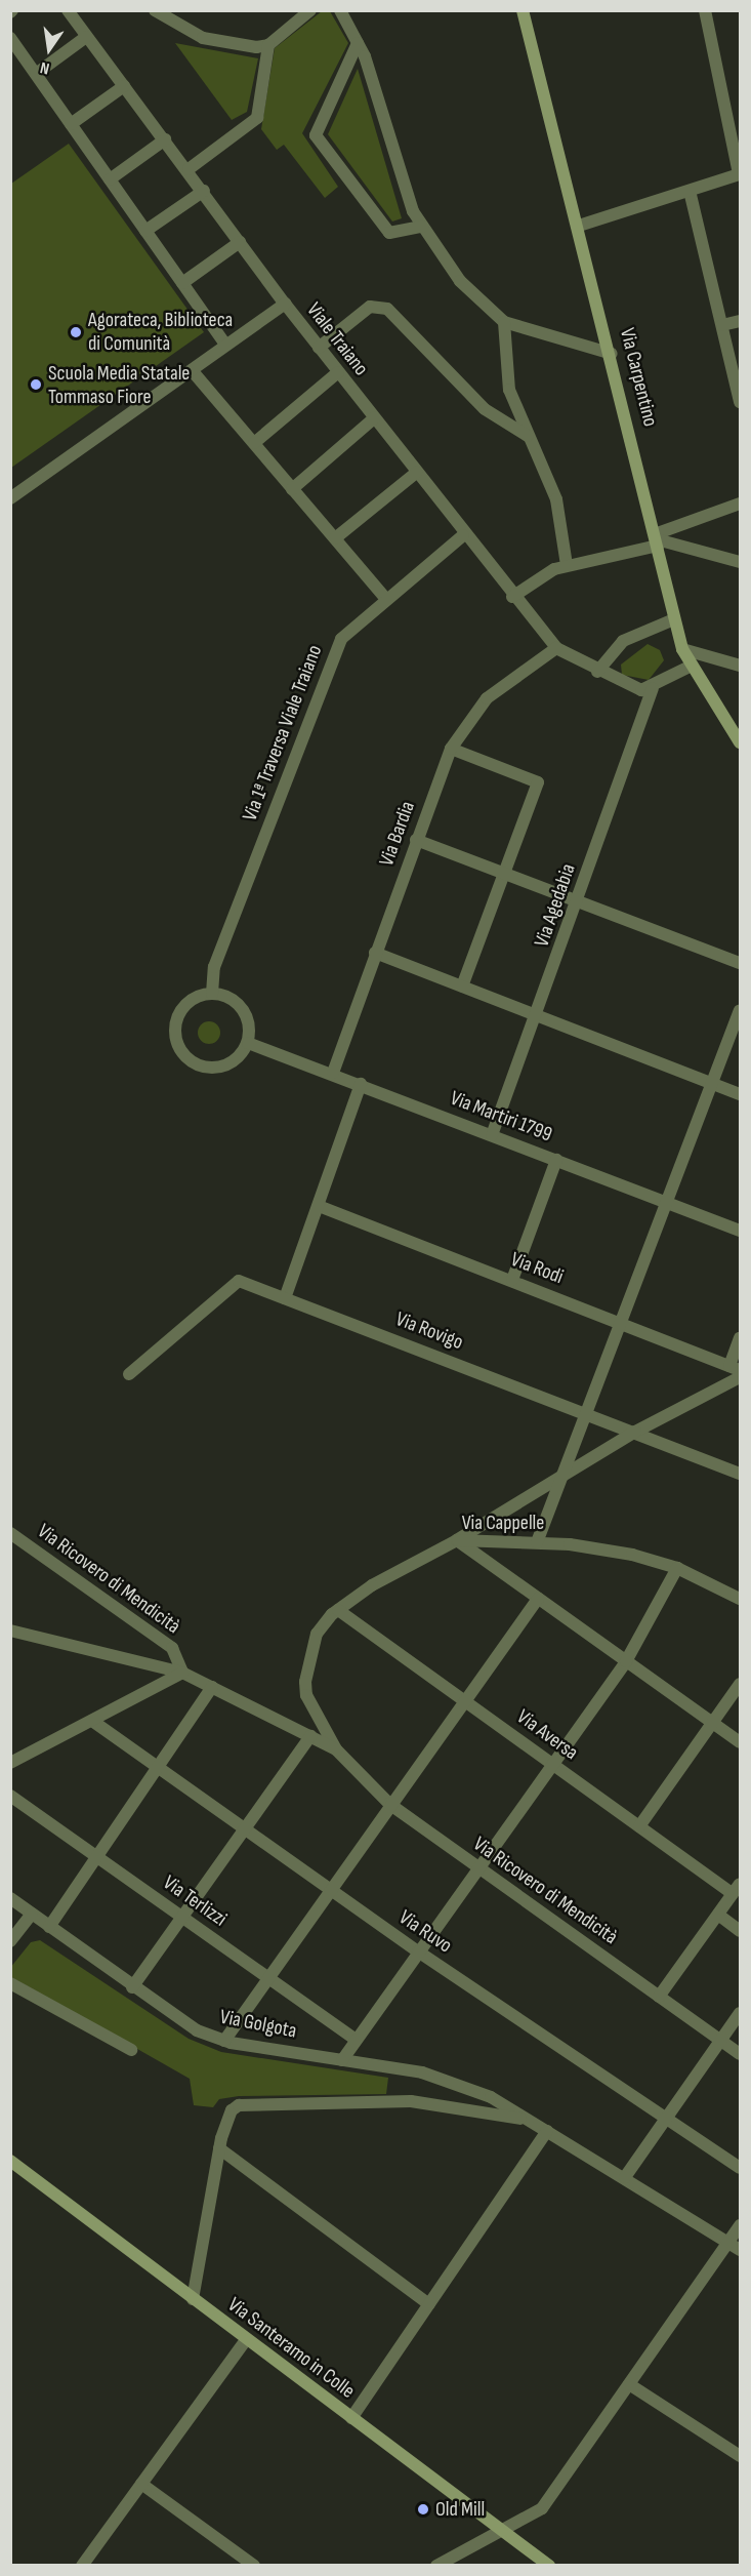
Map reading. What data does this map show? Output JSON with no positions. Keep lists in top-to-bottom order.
{
  "streets": {
    "street": [
      "Viale Traiano",
      "Via Carpentino",
      "Via 1ª Traversa Viale Traiano",
      "Via Bardia",
      "Via Agedabia",
      "Via Martiri 1799",
      "Via Rodi",
      "Via Rovigo",
      "Via Cappelle",
      "Via Ricovero di Mendicità",
      "Via Aversa",
      "Via Terlizzi",
      "Via Ruvo",
      "Via Golgota",
      "Via Santeramo in Colle"
    ]
  },
  "crossings": [
    ["Viale Traiano", "Via 1ª Traversa Viale Traiano"],
    ["Viale Traiano", "Via Bardia"],
    ["Viale Traiano", "Via Agedabia"],
    ["Via 1ª Traversa Viale Traiano", "Via Martiri 1799"],
    ["Via Bardia", "Via Martiri 1799"],
    ["Via Agedabia", "Via Martiri 1799"],
    ["Via Cappelle", "Via Ricovero di Mendicità"],
    ["Via Cappelle", "Via Aversa"]
  ],
  "places": ["Agorateca, Biblioteca di Comunità", "Scuola Media Statale Tommaso Fiore", "Old Mill"],
  "north": "bottom"
}
